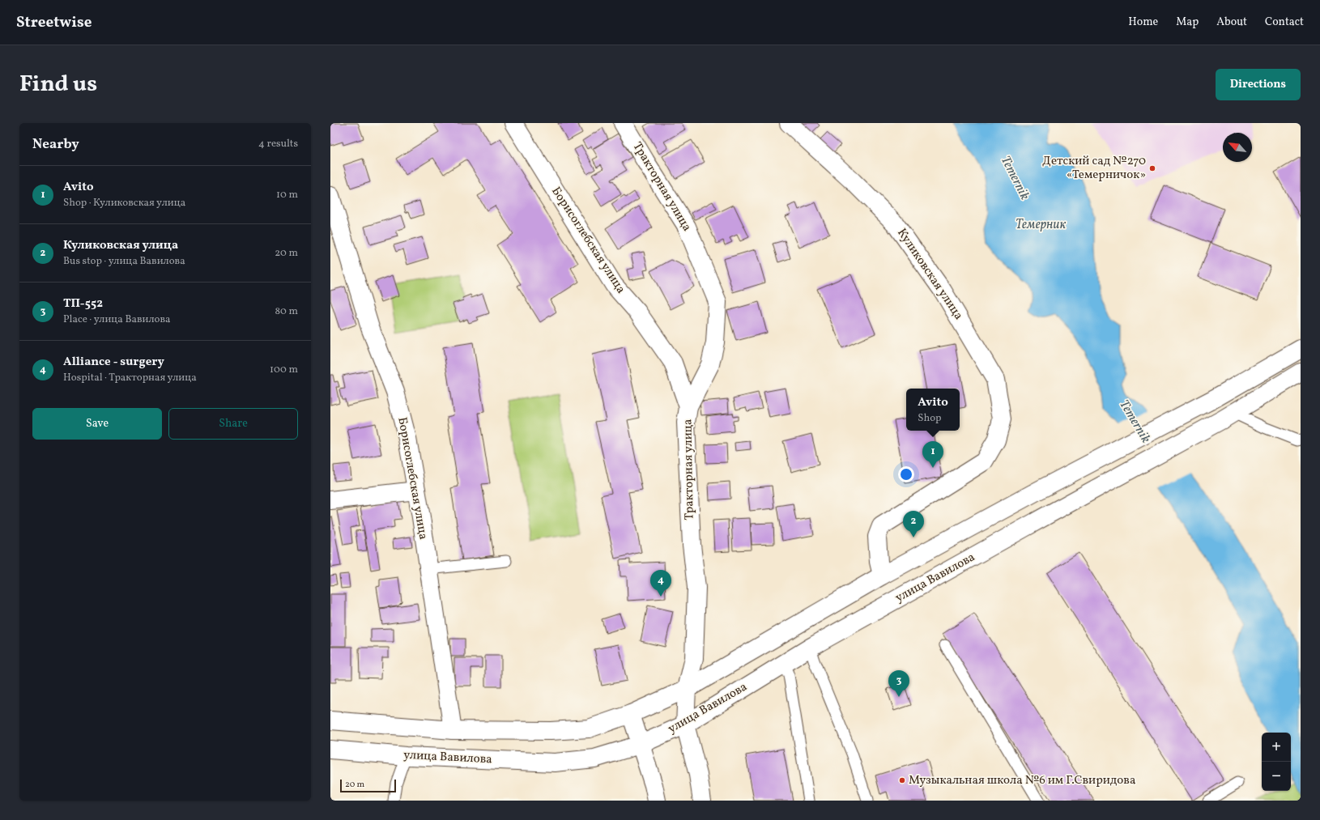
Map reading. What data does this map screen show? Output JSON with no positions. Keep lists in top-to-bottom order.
{
  "streets": {
    "main road": [
      "Тракторная улица",
      "Борисоглебская улица",
      "Куликовская улица",
      "улица Вавилова"
    ]
  },
  "crossings": [
    ["Тракторная улица", "Борисоглебская улица"],
    ["Тракторная улица", "улица Вавилова"]
  ],
  "water": ["Temernik", "Темерник"],
  "places": ["Детский сад №270 «Темерничок»", "Музыкальная школа №6 им Г.Свиридова"],
  "scale_bar": "20 m",
  "north": "top left",
  "page": {
    "header": "Streetwise",
    "nav": [
      "Home",
      "Map",
      "About",
      "Contact"
    ],
    "title": "Find us",
    "buttons": [
      "Directions",
      ["Save", "Share"]
    ],
    "heading": ["Nearby", "4 results"],
    "list": [
      {
        "mark": "1",
        "name": "Avito",
        "note": "Shop · Куликовская улица",
        "value": "10 m"
      },
      {
        "mark": "2",
        "name": "Куликовская улица",
        "note": "Bus stop · улица Вавилова",
        "value": "20 m"
      },
      {
        "mark": "3",
        "name": "ТП-552",
        "note": "Place · улица Вавилова",
        "value": "80 m"
      },
      {
        "mark": "4",
        "name": "Alliance - surgery",
        "note": "Hospital · Тракторная улица",
        "value": "100 m"
      }
    ],
    "popup": ["Avito", "Shop"],
    "pins": [
      "1",
      "2",
      "4",
      "3"
    ],
    "map_buttons": ["+", "−"],
    "scale": "20 m"
  }
}
